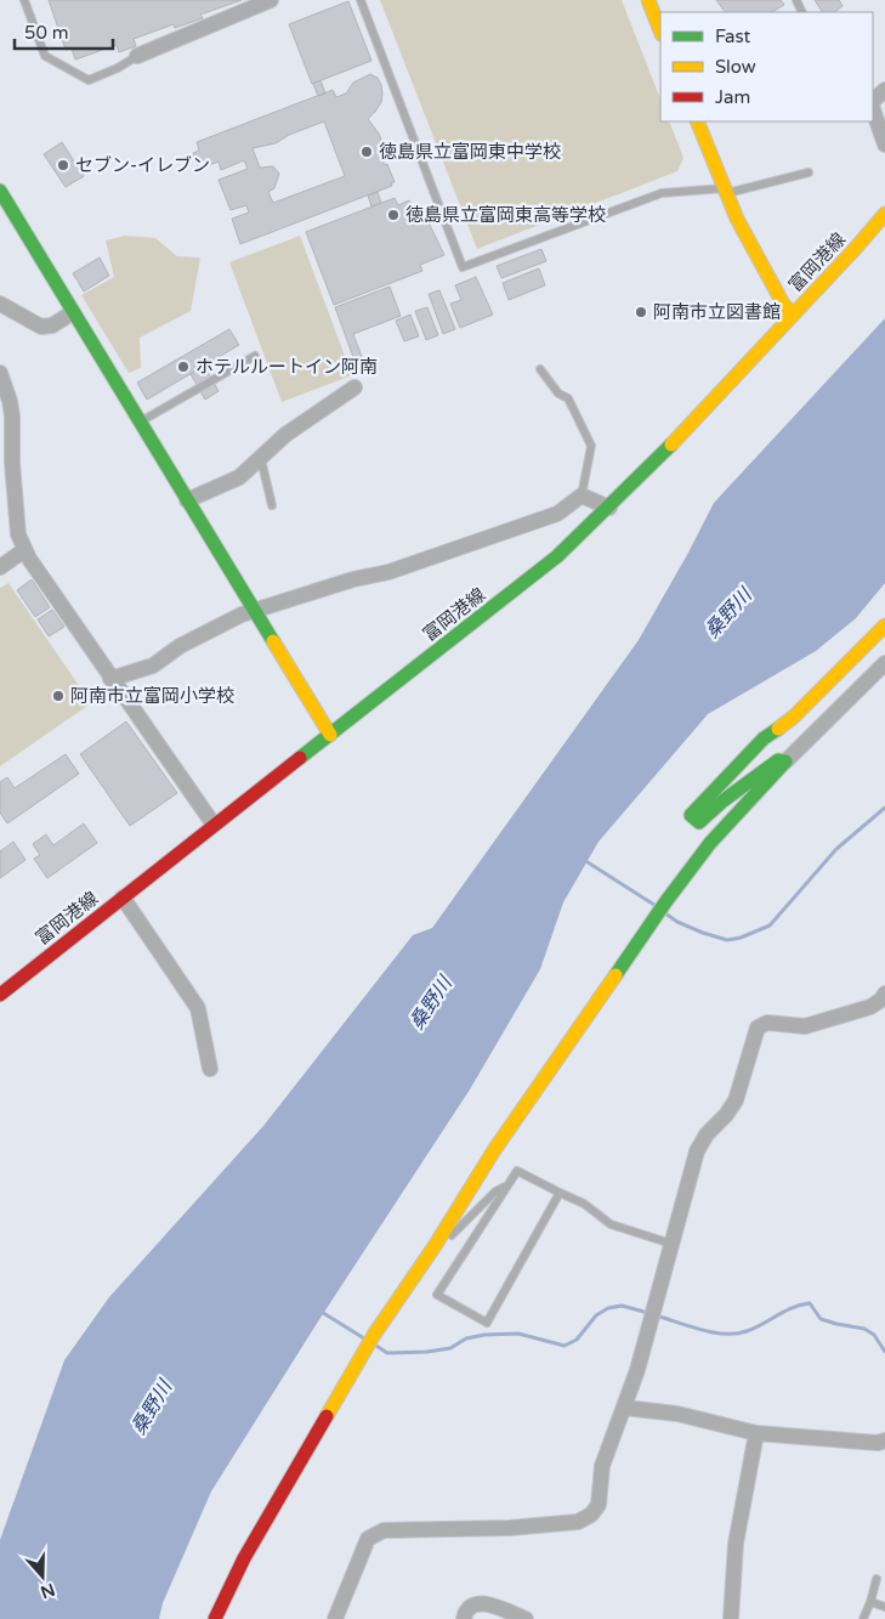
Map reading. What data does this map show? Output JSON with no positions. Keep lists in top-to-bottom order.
{
  "streets": {
    "street": ["富岡港線"]
  },
  "water": ["桑野川"],
  "places": [
    "徳島県立富岡東中学校",
    "セブン-イレブン",
    "徳島県立富岡東高等学校",
    "阿南市立図書館",
    "ホテルルートイン阿南",
    "阿南市立富岡小学校"
  ],
  "legend": ["Fast", "Slow", "Jam"],
  "scale_bar": "50 m",
  "north": "bottom"
}
